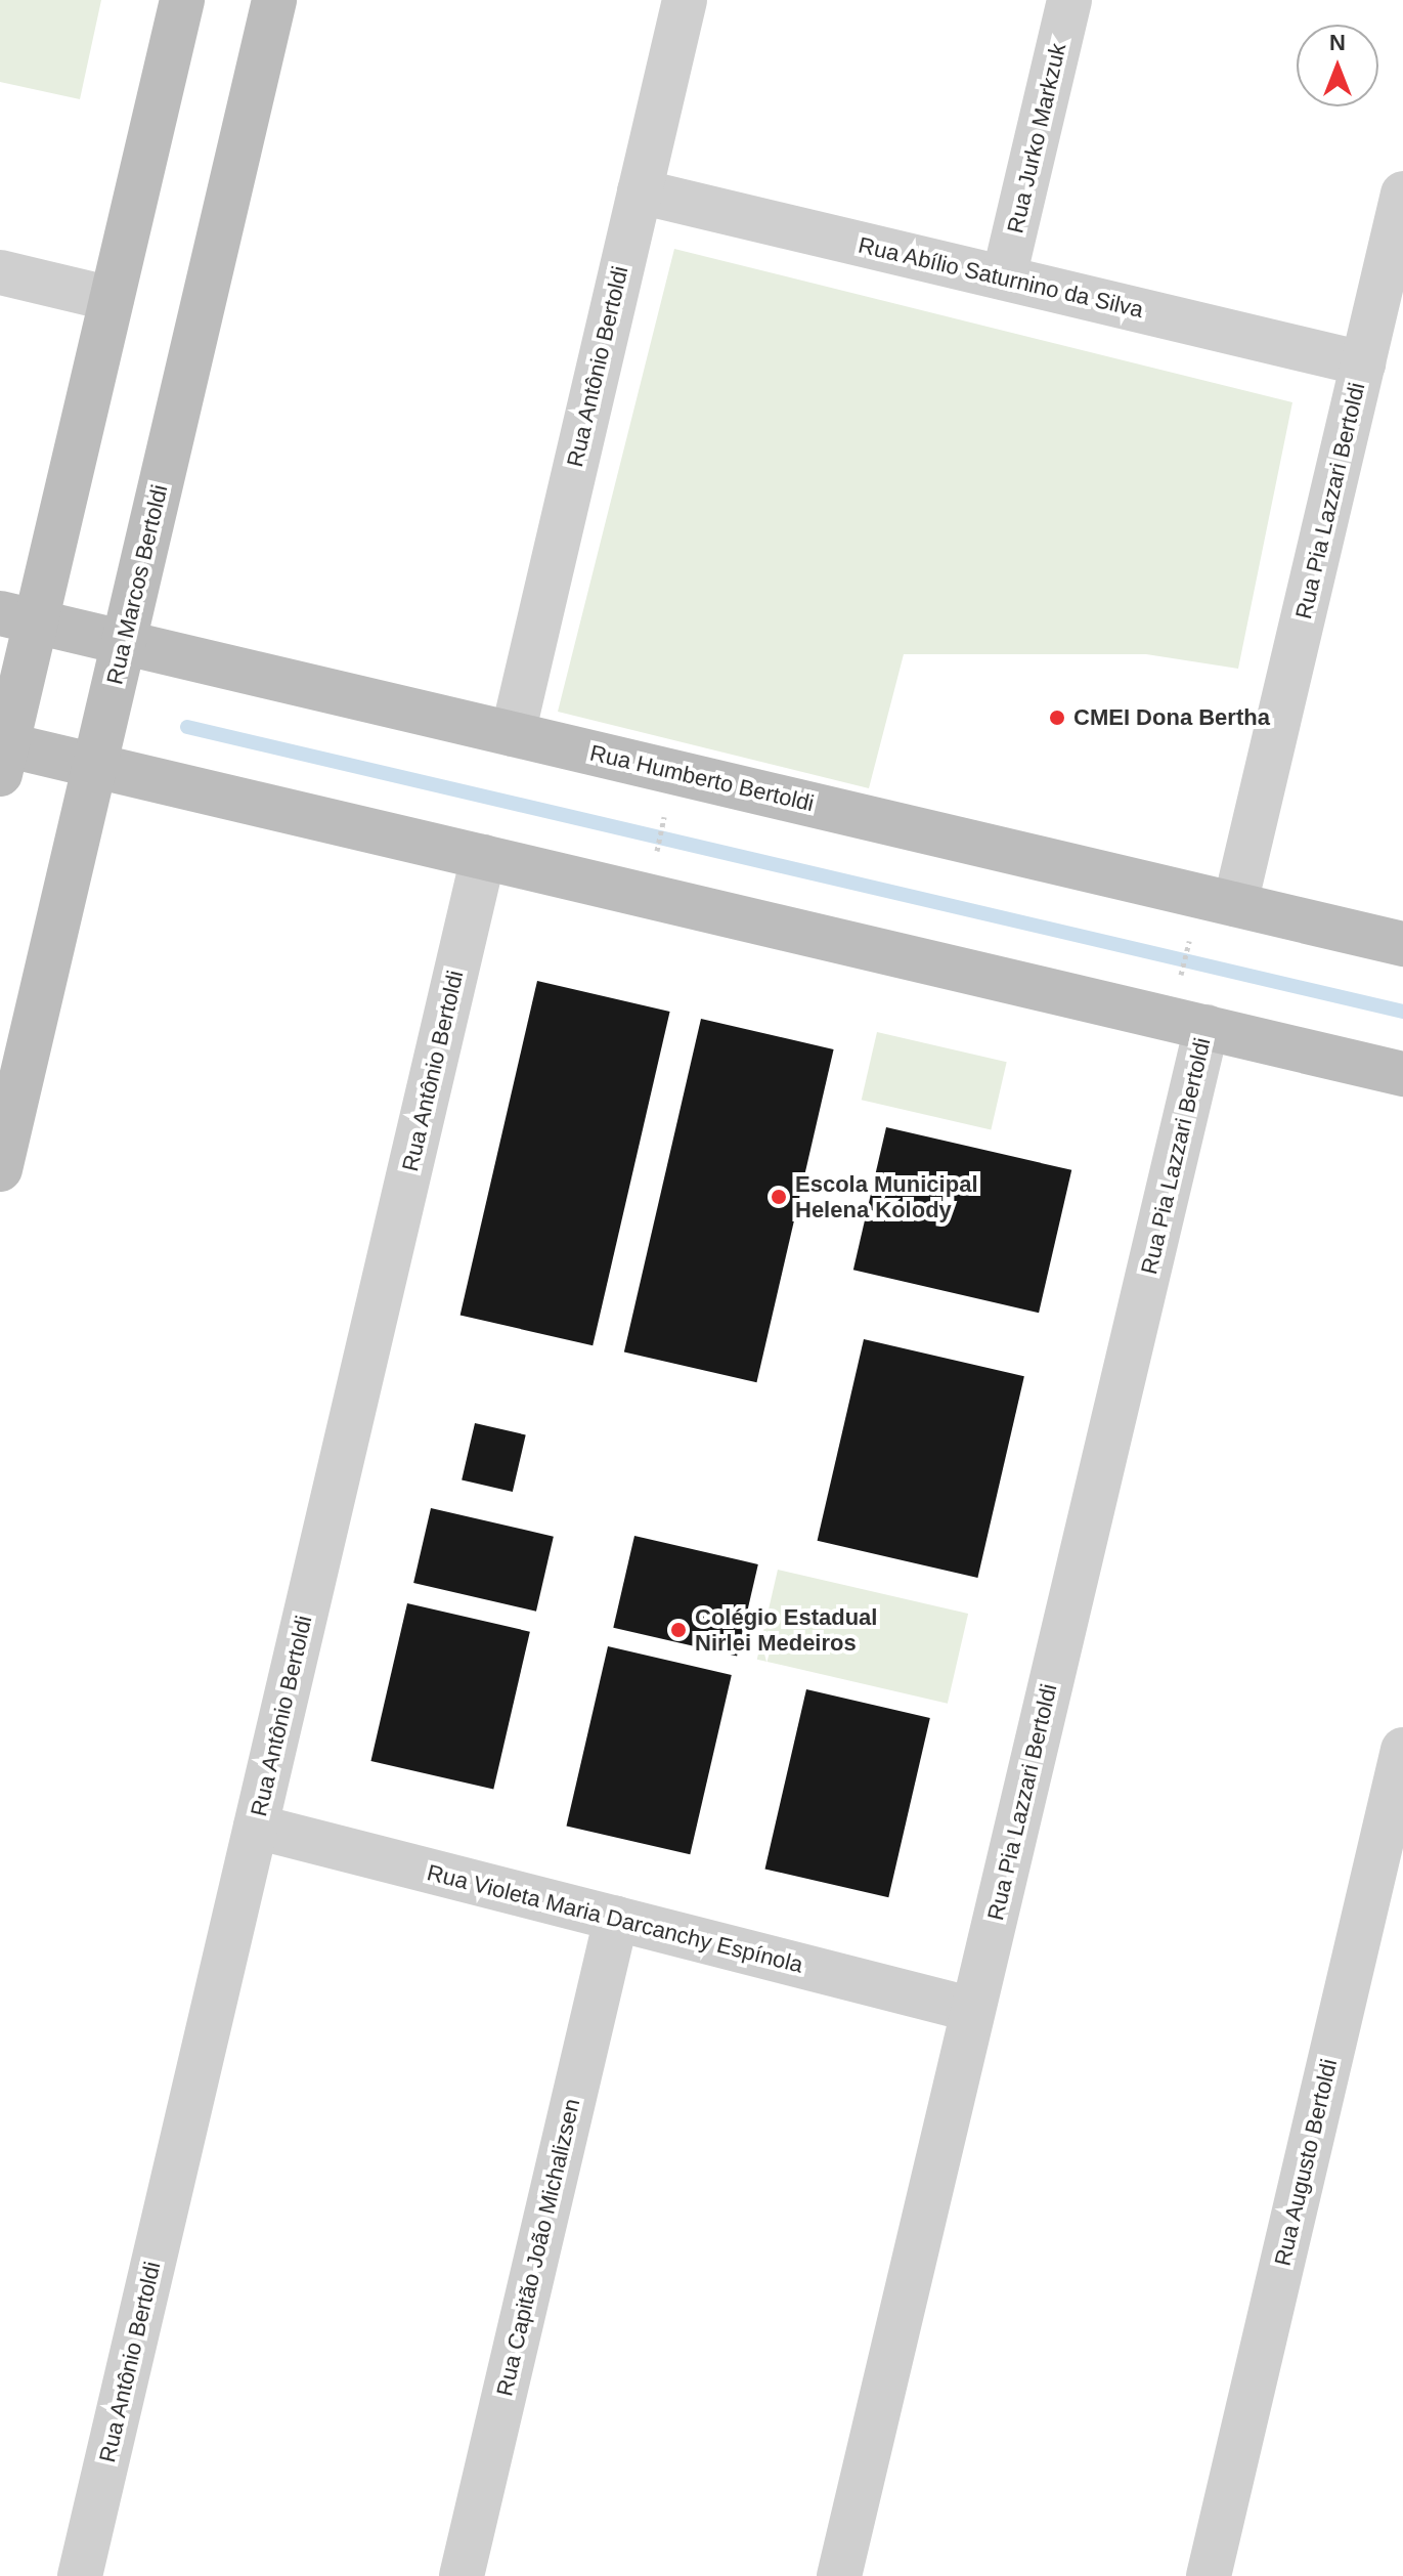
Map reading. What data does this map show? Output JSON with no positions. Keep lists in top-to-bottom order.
{
  "streets": {
    "street": [
      "Rua Jurko Markzuk",
      "Rua Abílio Saturnino da Silva",
      "Rua Antônio Bertoldi",
      "Rua Pia Lazzari Bertoldi",
      "Rua Marcos Bertoldi",
      "Rua Humberto Bertoldi",
      "Rua Violeta Maria Darcanchy Espínola",
      "Rua Augusto Bertoldi",
      "Rua Capitão João Michalizsen"
    ]
  },
  "crossings": [
    ["Rua Jurko Markzuk", "Rua Abílio Saturnino da Silva"],
    ["Rua Abílio Saturnino da Silva", "Rua Antônio Bertoldi"],
    ["Rua Abílio Saturnino da Silva", "Rua Pia Lazzari Bertoldi"],
    ["Rua Antônio Bertoldi", "Rua Humberto Bertoldi"],
    ["Rua Antônio Bertoldi", "Rua Violeta Maria Darcanchy Espínola"],
    ["Rua Pia Lazzari Bertoldi", "Rua Humberto Bertoldi"],
    ["Rua Pia Lazzari Bertoldi", "Rua Violeta Maria Darcanchy Espínola"],
    ["Rua Marcos Bertoldi", "Rua Humberto Bertoldi"],
    ["Rua Violeta Maria Darcanchy Espínola", "Rua Capitão João Michalizsen"]
  ],
  "places": ["CMEI Dona Bertha", "Escola Municipal Helena Kolody", "Colégio Estadual Nirlei Medeiros"],
  "north": "top"
}
